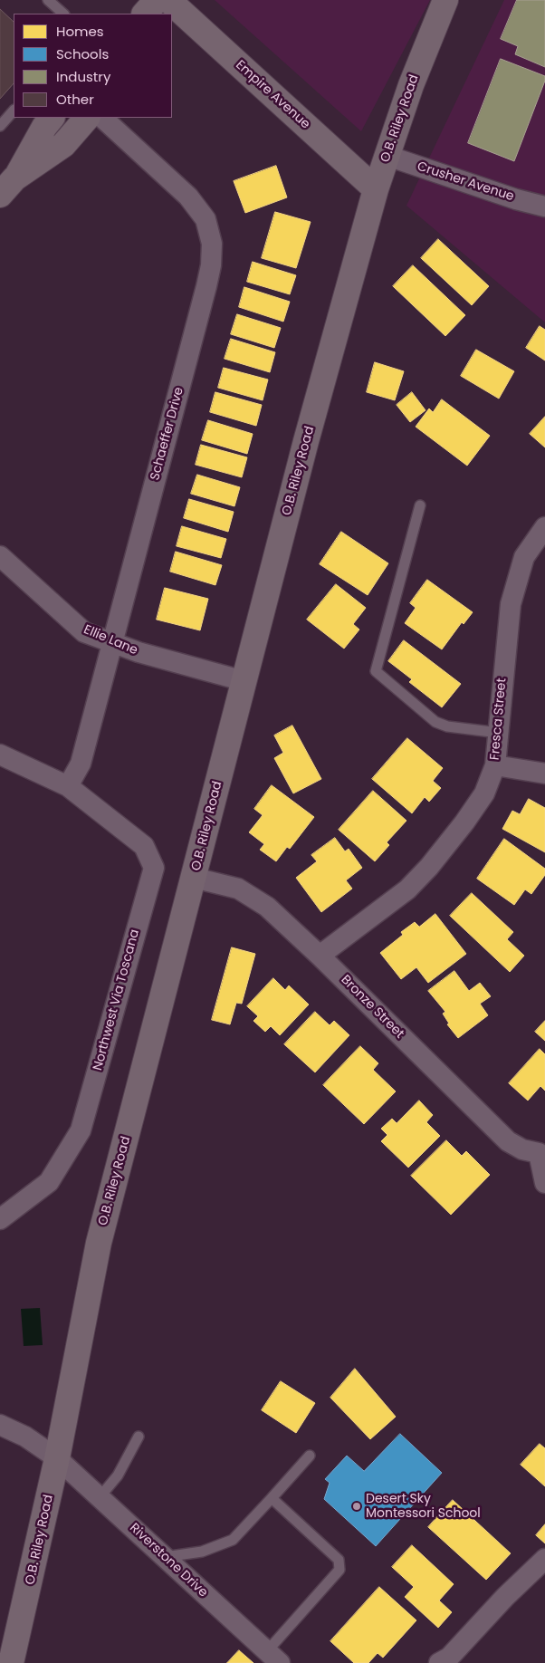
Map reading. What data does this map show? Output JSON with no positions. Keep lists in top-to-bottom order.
{
  "streets": {
    "street": [
      "Empire Avenue",
      "O.B. Riley Road",
      "Crusher Avenue",
      "Schaeffer Drive",
      "Ellie Lane",
      "Fresca Street",
      "Northwest Via Toscana",
      "Bronze Street",
      "Riverstone Drive"
    ]
  },
  "crossings": [
    ["Empire Avenue", "O.B. Riley Road"],
    ["O.B. Riley Road", "Crusher Avenue"],
    ["O.B. Riley Road", "Ellie Lane"],
    ["O.B. Riley Road", "Bronze Street"],
    ["O.B. Riley Road", "Riverstone Drive"],
    ["Schaeffer Drive", "Ellie Lane"],
    ["Schaeffer Drive", "Northwest Via Toscana"],
    ["Fresca Street", "Bronze Street"]
  ],
  "places": ["Desert Sky Montessori School"],
  "legend": [
    "Homes",
    "Schools",
    "Industry",
    "Other"
  ]
}
